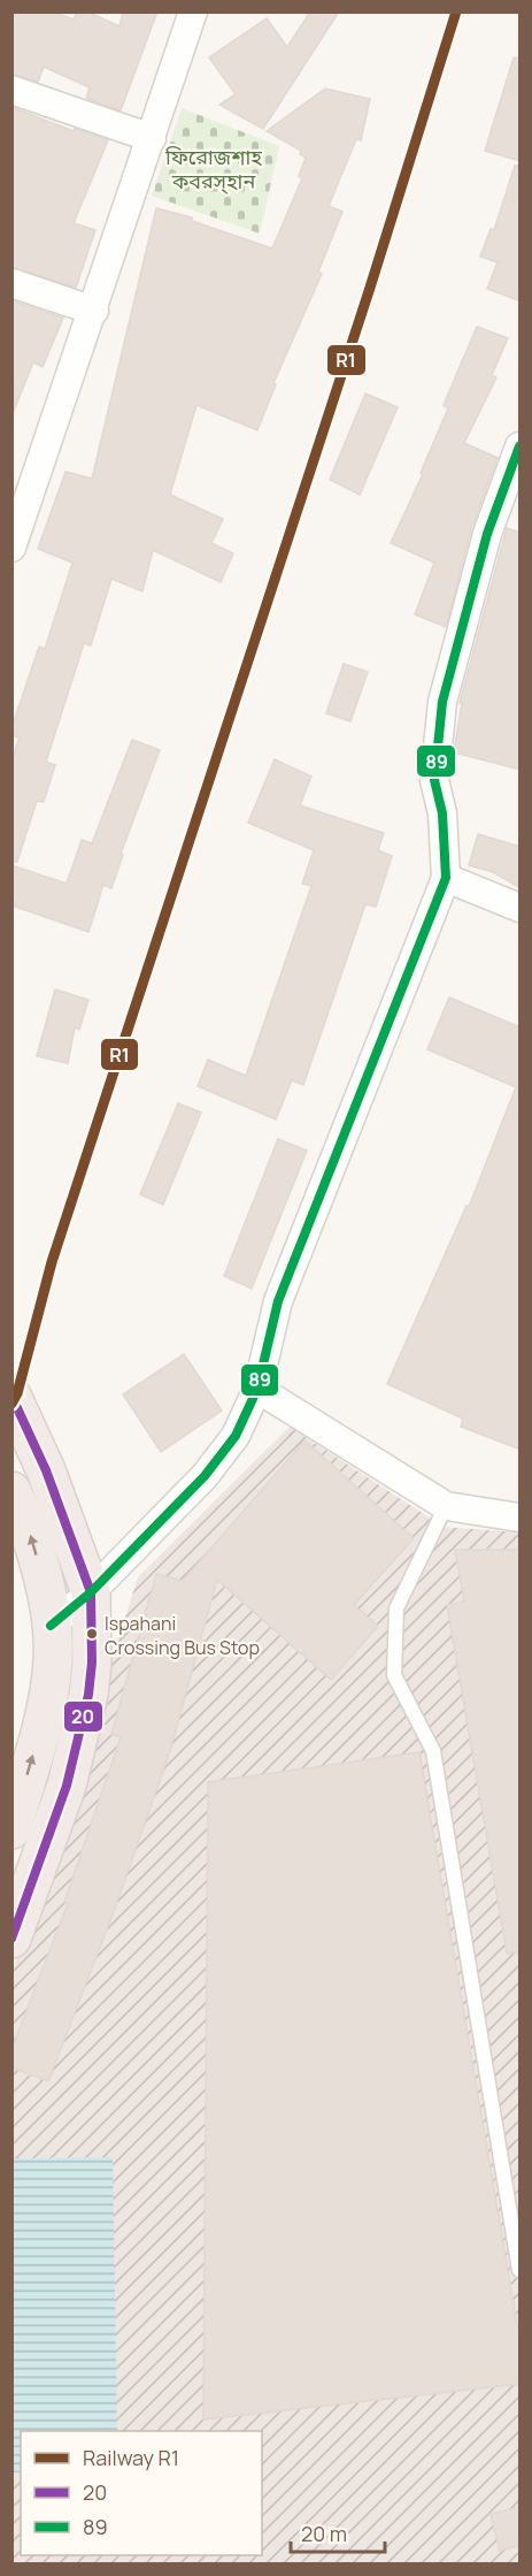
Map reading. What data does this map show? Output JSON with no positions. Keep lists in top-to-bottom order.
{
  "parks": ["ফিরোজশাহ কবরস্হান"],
  "places": ["Ispahani Crossing Bus Stop"],
  "lines": ["rail line R1", "transit line 89", "transit line 20"],
  "legend": ["Railway R1", "20", "89"],
  "scale_bar": "20 m"
}
